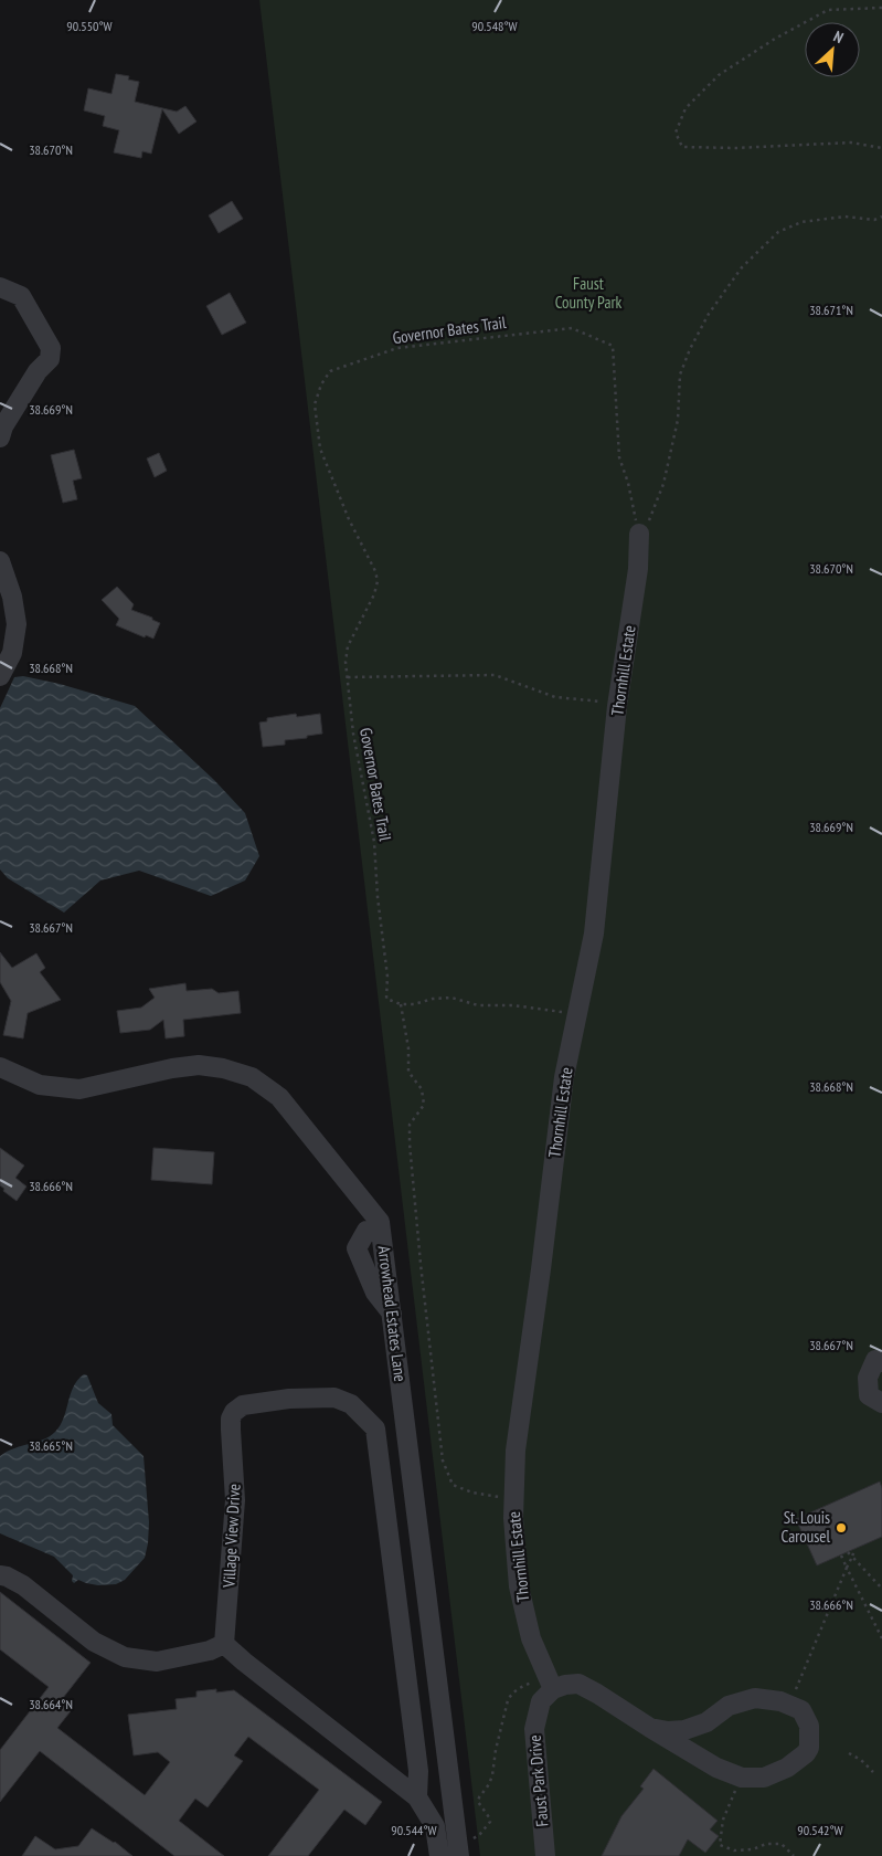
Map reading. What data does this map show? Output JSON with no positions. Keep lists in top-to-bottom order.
{
  "streets": {
    "street": [
      "Thornhill Estate",
      "Arrowhead Estates Lane",
      "Village View Drive",
      "Faust Park Drive"
    ],
    "path": ["Governor Bates Trail"]
  },
  "crossings": [
    ["Governor Bates Trail", "Thornhill Estate"],
    ["Thornhill Estate", "Faust Park Drive"]
  ],
  "parks": ["Faust County Park"],
  "places": ["St. Louis Carousel"],
  "north": "top right",
  "coordinates": [
    "90.550°W",
    "90.548°W",
    "38.670°N",
    "38.671°N",
    "38.669°N",
    "38.668°N",
    "38.667°N",
    "38.666°N",
    "38.665°N",
    "38.664°N",
    "90.544°W",
    "90.542°W"
  ]
}
